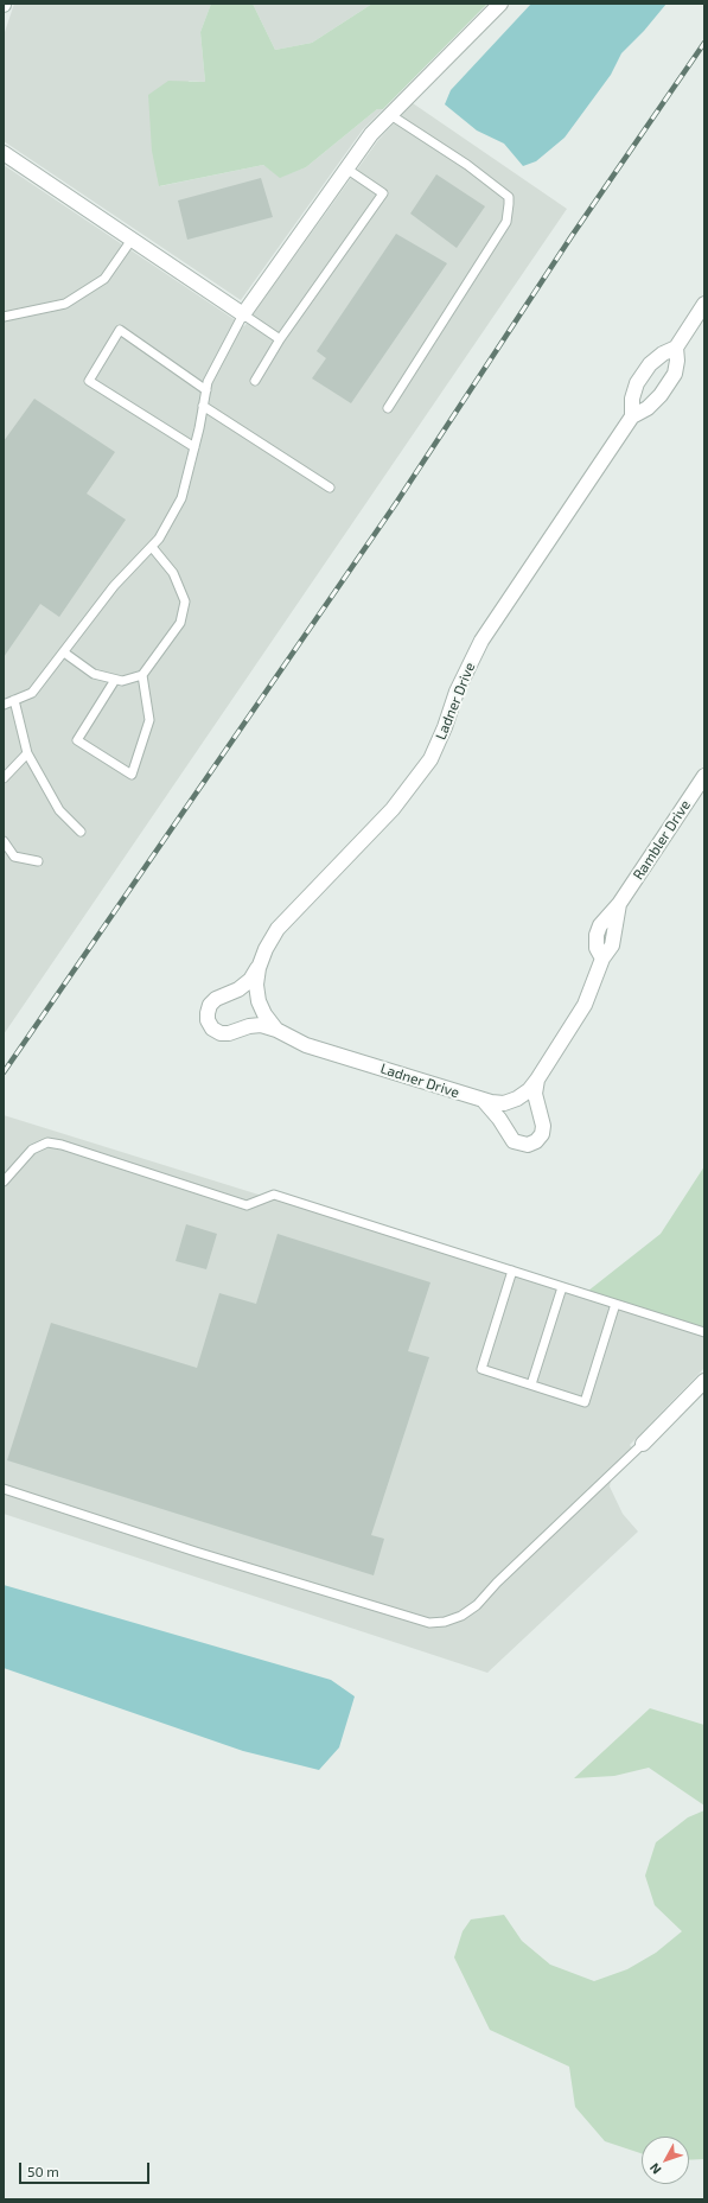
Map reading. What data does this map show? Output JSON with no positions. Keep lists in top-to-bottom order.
{
  "streets": {
    "street": ["Ladner Drive", "Rambler Drive"]
  },
  "crossings": [
    ["Ladner Drive", "Rambler Drive"]
  ],
  "scale_bar": "50 m",
  "north": "bottom left"
}
